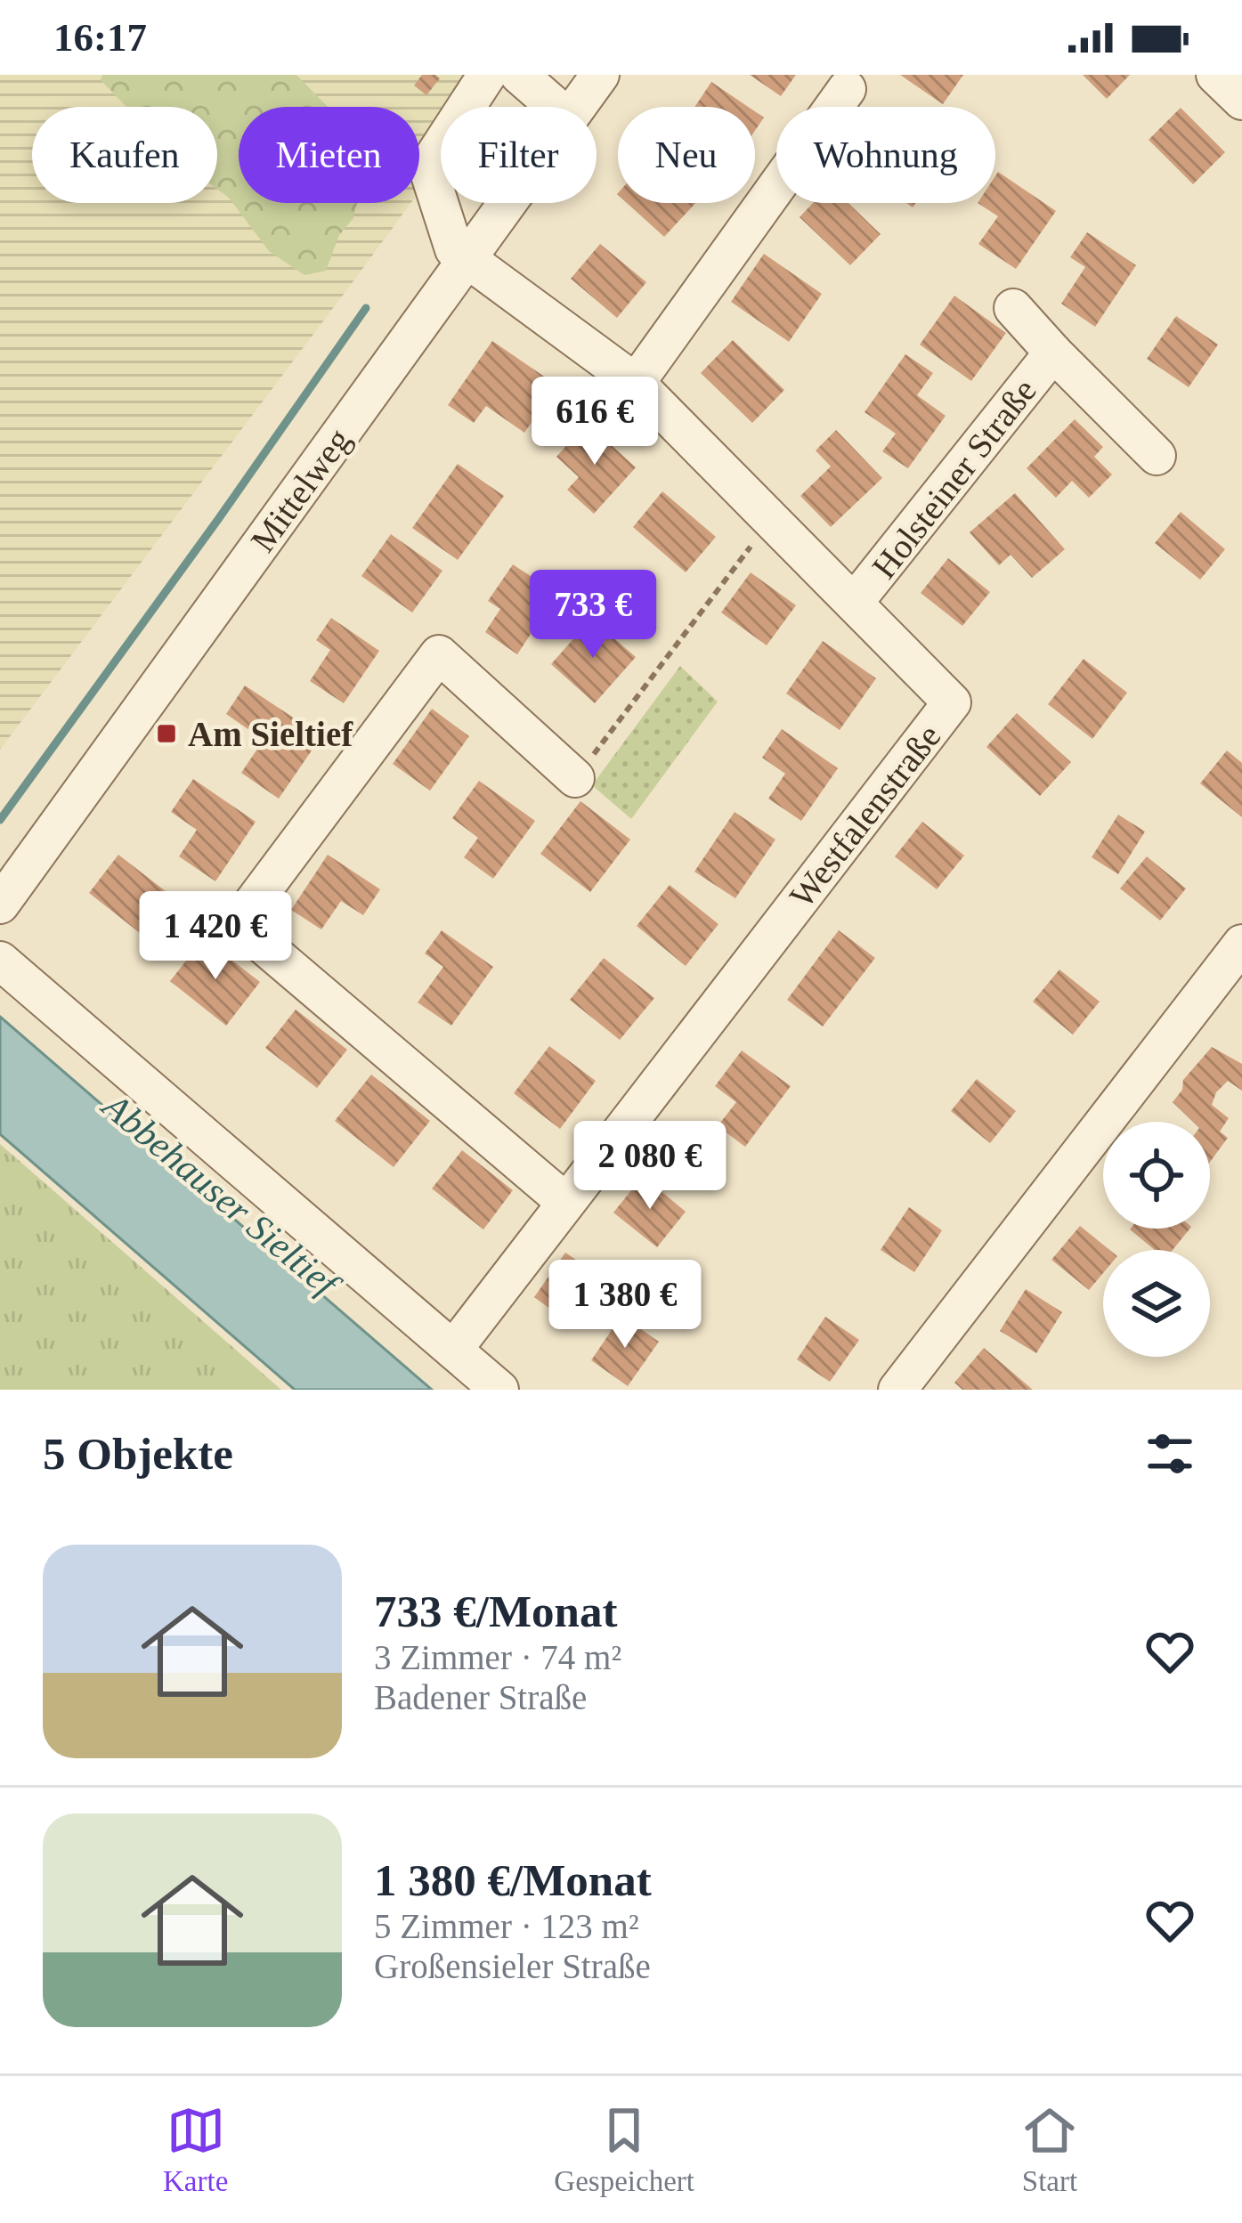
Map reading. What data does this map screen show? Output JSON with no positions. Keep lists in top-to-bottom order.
{
  "streets": {
    "street": ["Holsteiner Straße", "Mittelweg", "Westfalenstraße"]
  },
  "crossings": [
    ["Holsteiner Straße", "Westfalenstraße"],
    ["Mittelweg", "Westfalenstraße"]
  ],
  "water": ["Abbehauser Sieltief"],
  "places": {
    "transit": ["Am Sieltief"]
  },
  "page": {
    "status": "16:17",
    "chip": [
      "Kaufen",
      "Mieten",
      "Filter",
      "Neu",
      "Wohnung"
    ],
    "price": [
      "616 €",
      "733 €",
      "1 420 €",
      "2 080 €",
      "1 380 €"
    ],
    "heading": "5 Objekte",
    "list": [
      {
        "name": "733 €/Monat",
        "note": "3 Zimmer · 74 m² · Badener Straße"
      },
      {
        "name": "1 380 €/Monat",
        "note": "5 Zimmer · 123 m² · Großensieler Straße"
      }
    ],
    "tabs": ["Karte", "Gespeichert", "Start"]
  }
}
